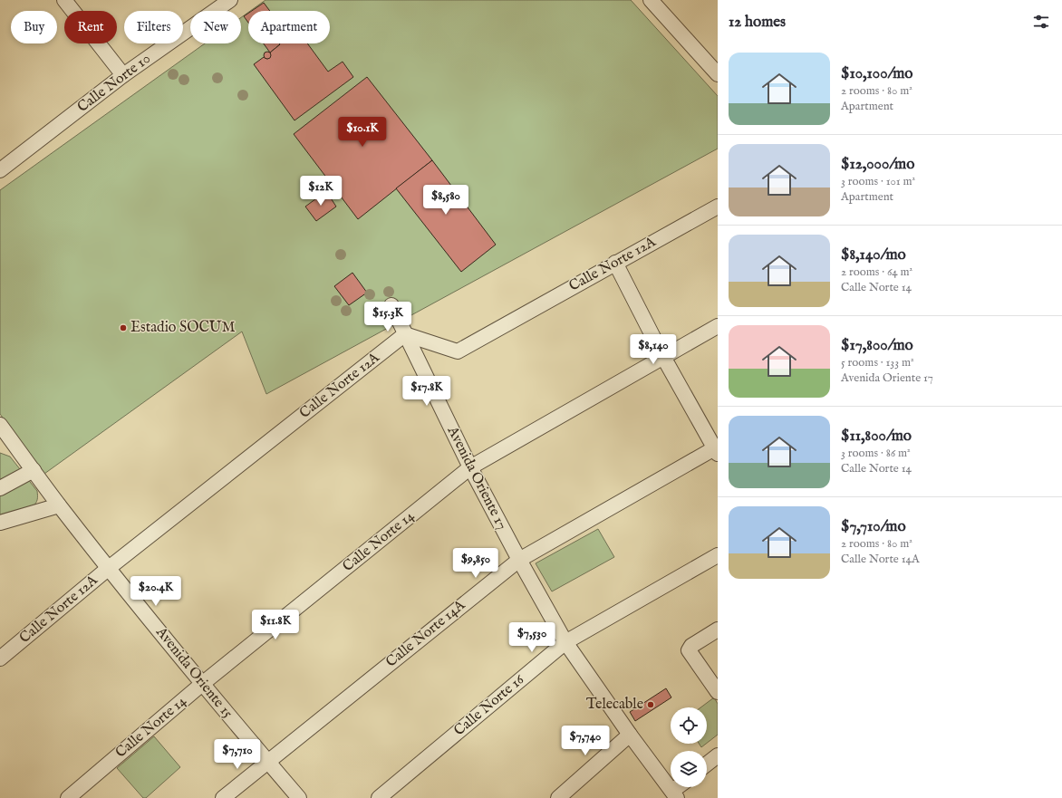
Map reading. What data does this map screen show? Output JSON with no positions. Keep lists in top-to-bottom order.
{
  "streets": {
    "street": [
      "Calle Norte 10",
      "Calle Norte 12A",
      "Avenida Oriente 17",
      "Calle Norte 14",
      "Calle Norte 14A",
      "Avenida Oriente 15",
      "Calle Norte 16"
    ]
  },
  "crossings": [
    ["Calle Norte 12A", "Avenida Oriente 17"],
    ["Calle Norte 12A", "Avenida Oriente 15"],
    ["Avenida Oriente 17", "Calle Norte 14"],
    ["Avenida Oriente 17", "Calle Norte 14A"],
    ["Avenida Oriente 17", "Calle Norte 16"],
    ["Calle Norte 14", "Avenida Oriente 15"],
    ["Calle Norte 14A", "Avenida Oriente 15"]
  ],
  "places": ["Estadio SOCUM", "Telecable"],
  "page": {
    "heading": "12 homes",
    "chip": [
      "Buy",
      "Rent",
      "Filters",
      "New",
      "Apartment"
    ],
    "list": [
      {
        "name": "$10,100/mo",
        "note": "2 rooms · 80 m² · Apartment"
      },
      {
        "name": "$12,000/mo",
        "note": "3 rooms · 101 m² · Apartment"
      },
      {
        "name": "$8,140/mo",
        "note": "2 rooms · 64 m² · Calle Norte 14"
      },
      {
        "name": "$17,800/mo",
        "note": "5 rooms · 133 m² · Avenida Oriente 17"
      },
      {
        "name": "$11,800/mo",
        "note": "3 rooms · 86 m² · Calle Norte 14"
      },
      {
        "name": "$7,710/mo",
        "note": "2 rooms · 80 m² · Calle Norte 14A"
      }
    ],
    "price": [
      "$10.1K",
      "$12K",
      "$8,580",
      "$15.3K",
      "$8,140",
      "$17.8K",
      "$9,850",
      "$20.4K",
      "$11.8K",
      "$7,530",
      "$7,740",
      "$7,710"
    ]
  }
}
